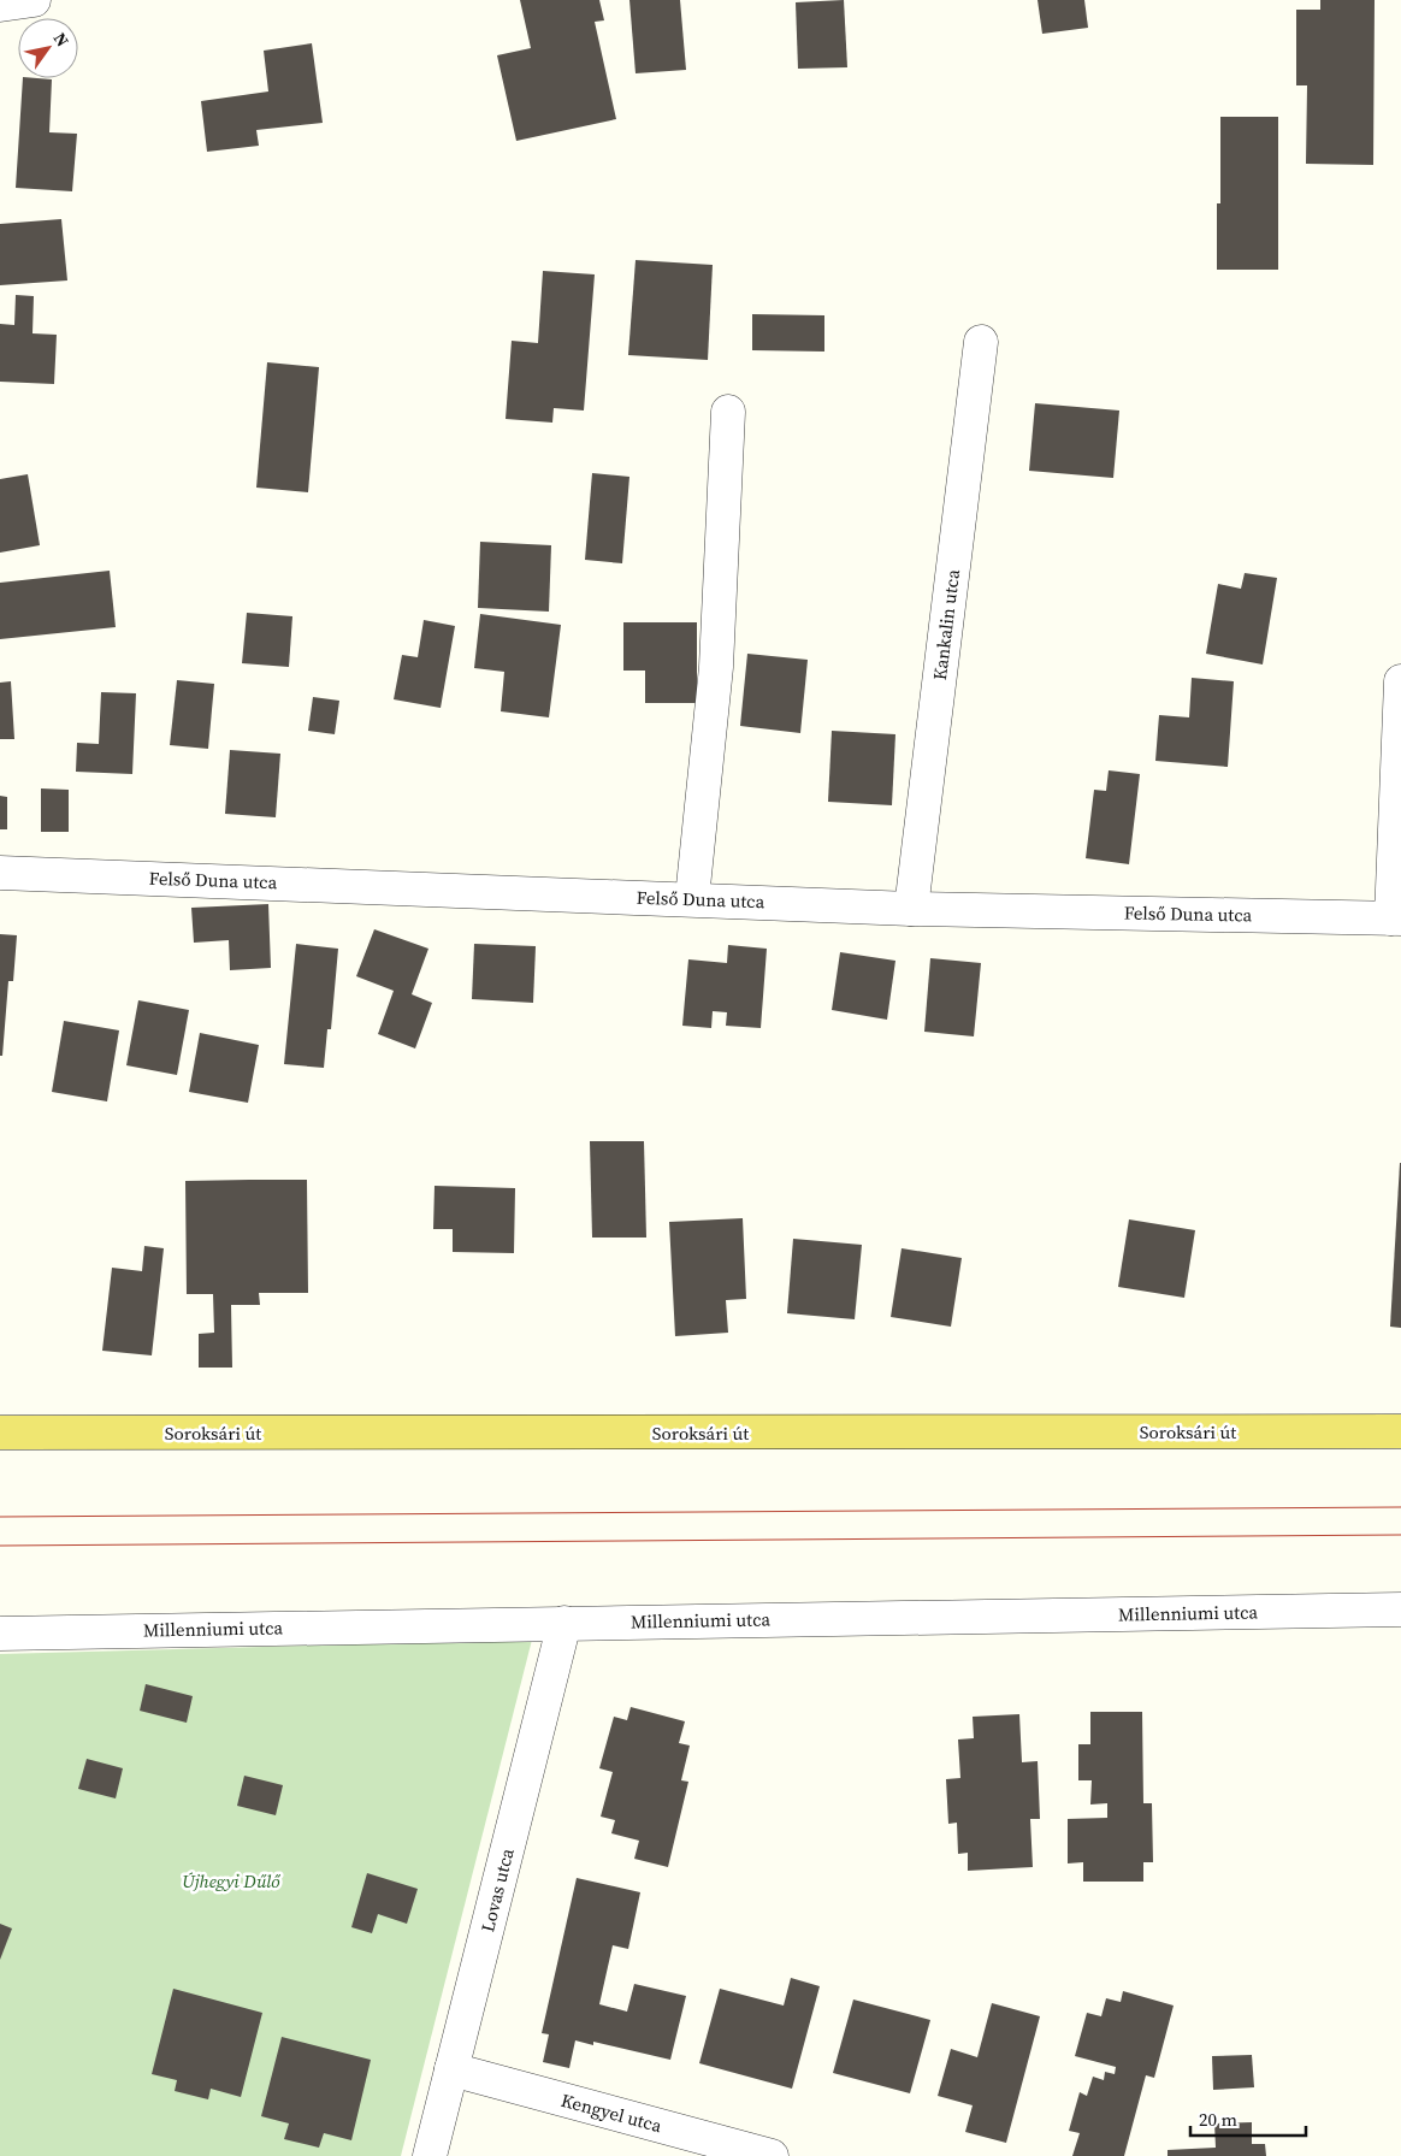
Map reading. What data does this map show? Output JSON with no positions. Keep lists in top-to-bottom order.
{
  "streets": {
    "main road": ["Soroksári út"],
    "street": [
      "Kankalin utca",
      "Felső Duna utca",
      "Millenniumi utca",
      "Lovas utca",
      "Kengyel utca"
    ]
  },
  "crossings": [
    ["Kankalin utca", "Felső Duna utca"],
    ["Millenniumi utca", "Lovas utca"],
    ["Lovas utca", "Kengyel utca"]
  ],
  "parks": ["Újhegyi Dűlő"],
  "scale_bar": "20 m",
  "north": "top right"
}
